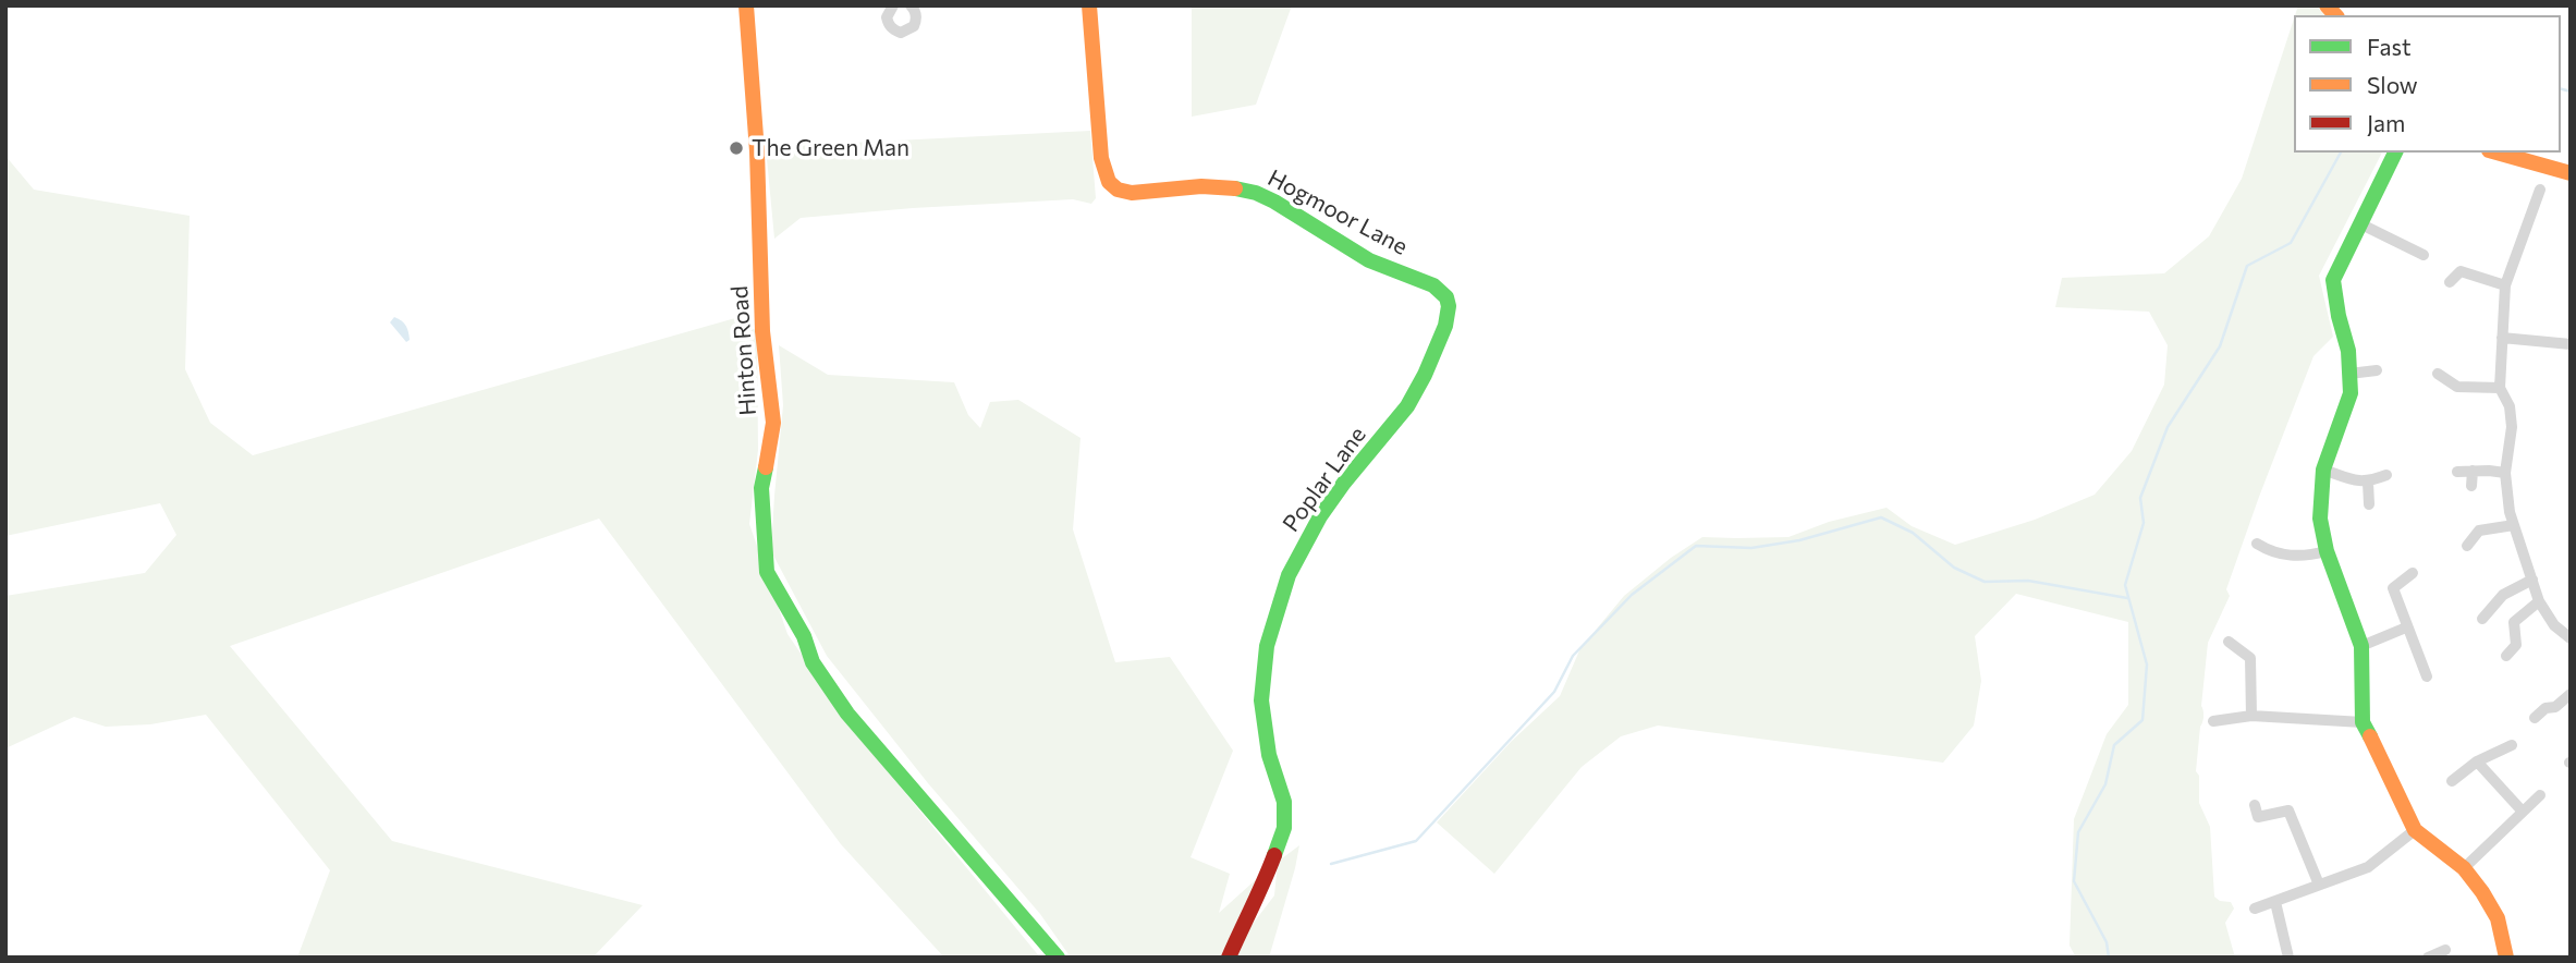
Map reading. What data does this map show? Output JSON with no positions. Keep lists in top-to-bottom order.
{
  "streets": {
    "street": ["Hogmoor Lane", "Hinton Road", "Poplar Lane"]
  },
  "crossings": [
    ["Hogmoor Lane", "Poplar Lane"]
  ],
  "places": ["The Green Man"],
  "legend": ["Fast", "Slow", "Jam"]
}
